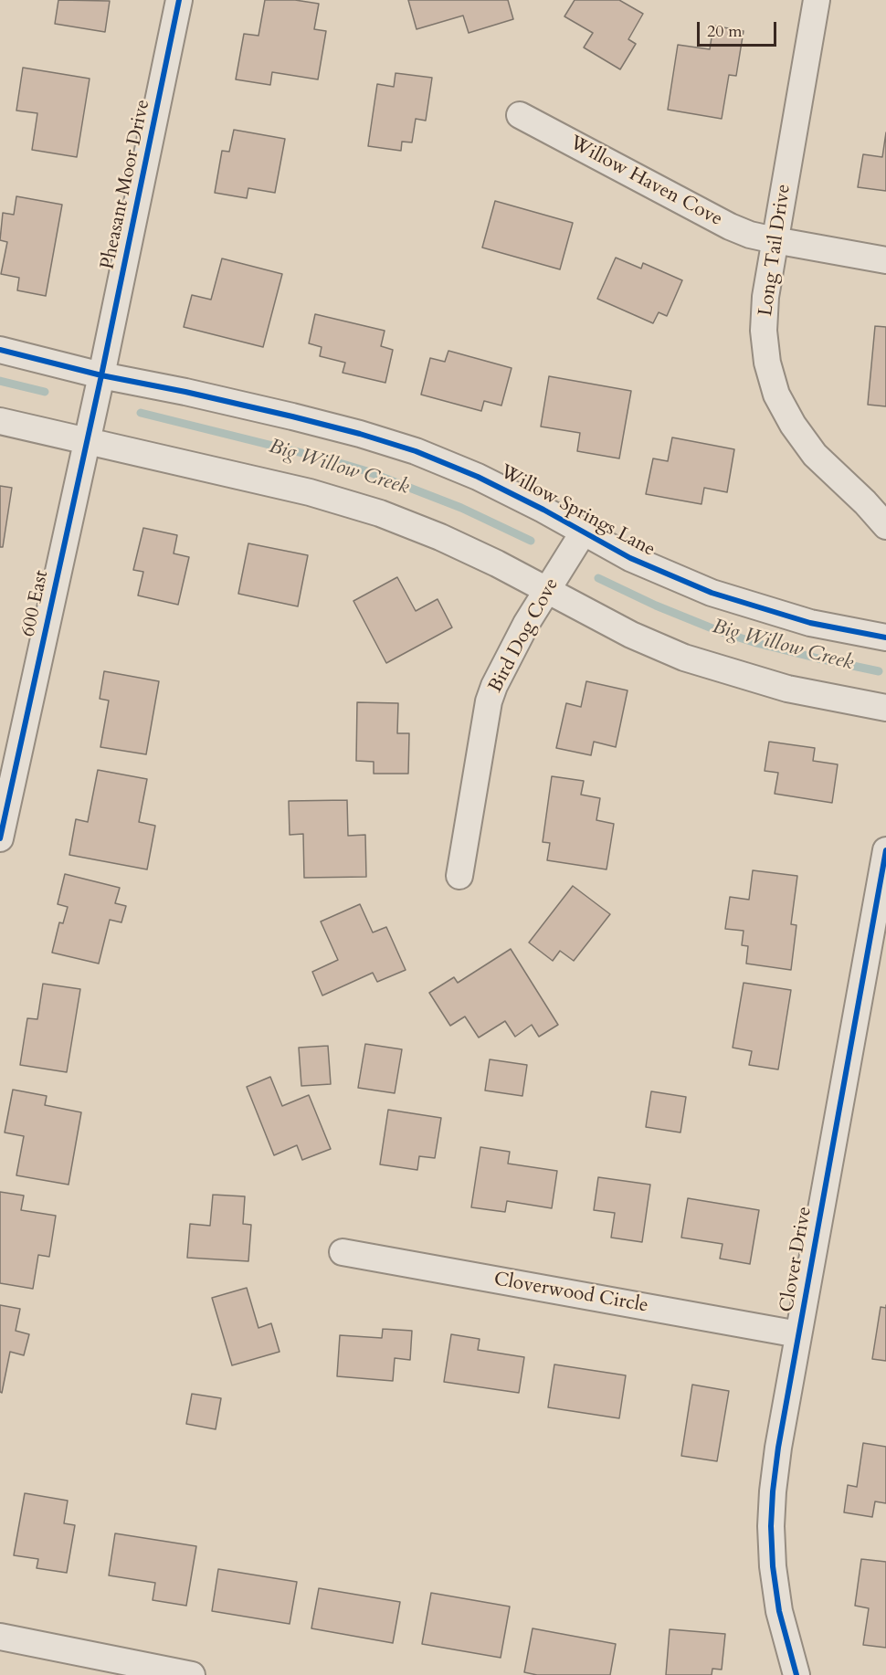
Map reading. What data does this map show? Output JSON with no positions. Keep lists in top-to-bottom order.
{
  "streets": {
    "street": [
      "Willow Haven Cove",
      "Pheasant Moor Drive",
      "Long Tail Drive",
      "Willow Springs Lane",
      "600 East",
      "Bird Dog Cove",
      "Clover Drive",
      "Cloverwood Circle"
    ]
  },
  "crossings": [
    ["Willow Haven Cove", "Long Tail Drive"],
    ["Pheasant Moor Drive", "Willow Springs Lane"],
    ["Pheasant Moor Drive", "600 East"],
    ["Willow Springs Lane", "600 East"],
    ["Willow Springs Lane", "Bird Dog Cove"],
    ["Clover Drive", "Cloverwood Circle"]
  ],
  "water": ["Big Willow Creek"],
  "scale_bar": "20 m"
}
